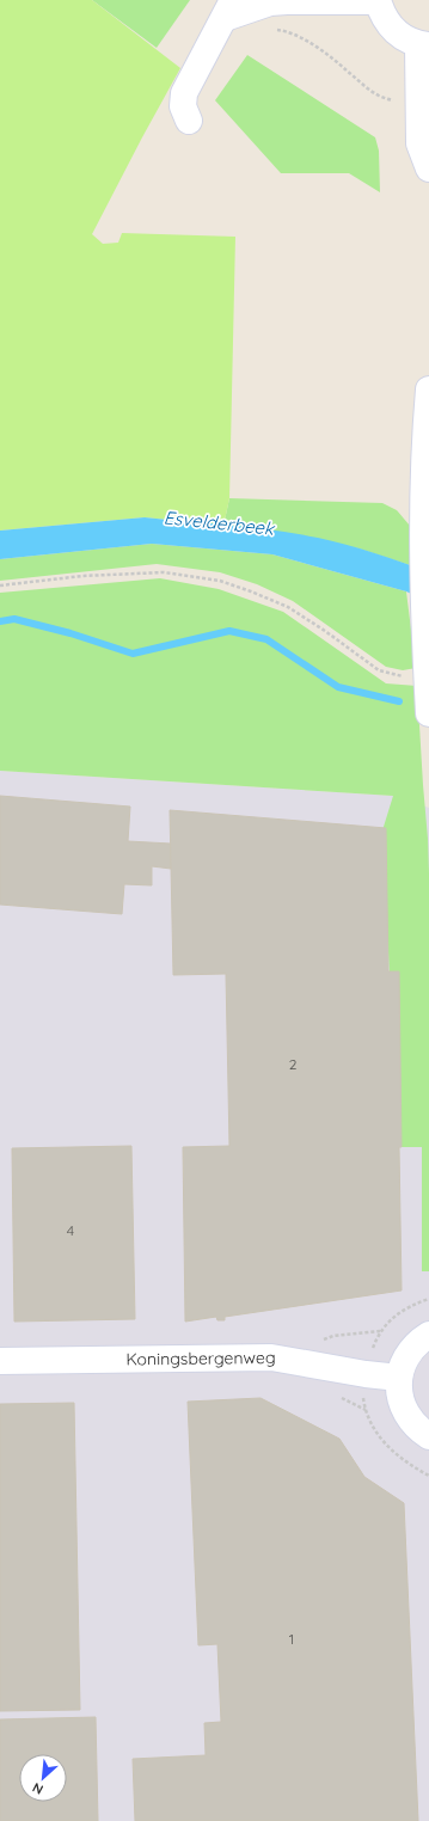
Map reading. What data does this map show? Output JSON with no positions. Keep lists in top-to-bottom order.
{
  "streets": {
    "street": ["Koningsbergenweg"]
  },
  "water": ["Esvelderbeek"],
  "house_numbers": ["2", "4", "1"],
  "north": "bottom left"
}
